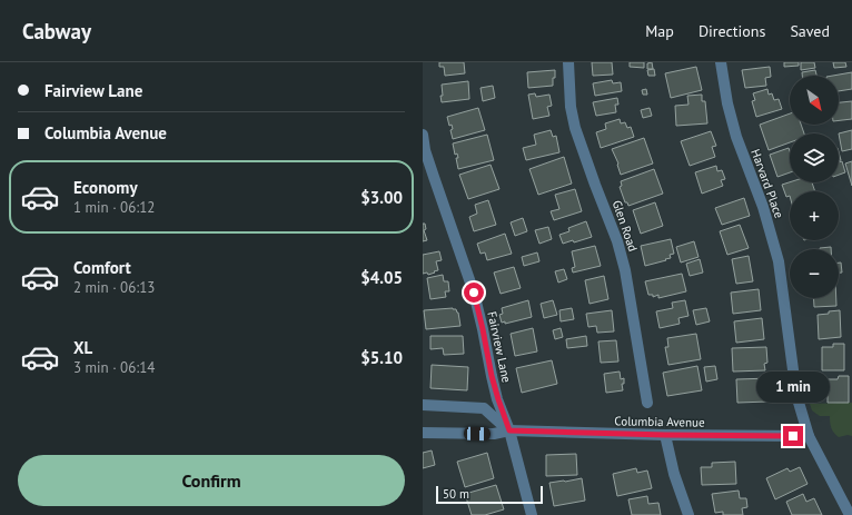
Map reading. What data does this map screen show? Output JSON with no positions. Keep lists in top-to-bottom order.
{
  "streets": {
    "street": [
      "Harvard Place",
      "Glen Road",
      "Fairview Lane",
      "Columbia Avenue"
    ]
  },
  "crossings": [
    ["Harvard Place", "Columbia Avenue"],
    ["Fairview Lane", "Columbia Avenue"]
  ],
  "scale_bar": "50 m",
  "north": "bottom right",
  "page": {
    "header": "Cabway",
    "nav": ["Map", "Directions", "Saved"],
    "banner": ["Fairview Lane", "Columbia Avenue"],
    "map_buttons": ["+", "−"],
    "list": [
      {
        "name": "Economy",
        "note": "1 min · 06:12",
        "value": "$3.00"
      },
      {
        "name": "Comfort",
        "note": "2 min · 06:13",
        "value": "$4.05"
      },
      {
        "name": "XL",
        "note": "3 min · 06:14",
        "value": "$5.10"
      }
    ],
    "bubble": "1 min",
    "buttons": "Confirm",
    "scale": "50 m"
  }
}
